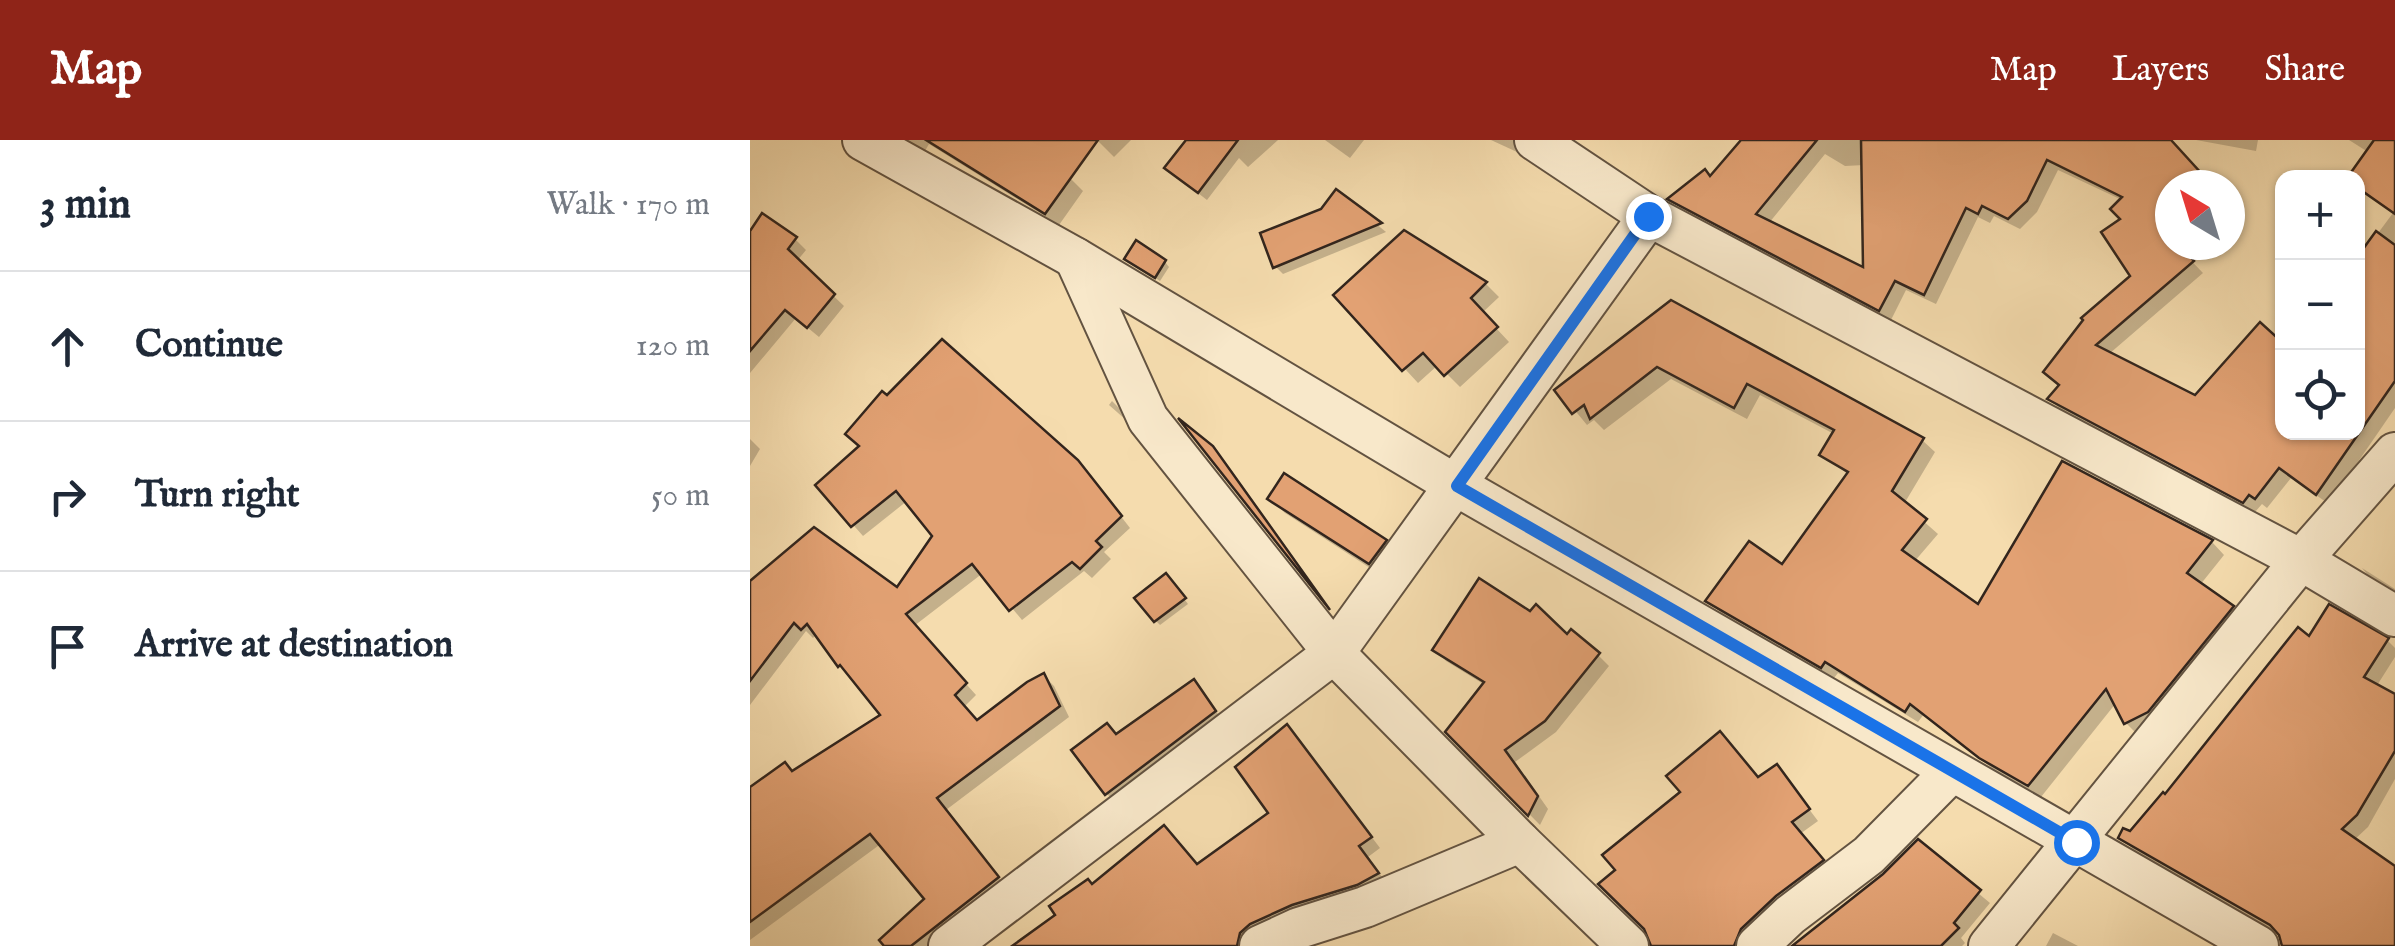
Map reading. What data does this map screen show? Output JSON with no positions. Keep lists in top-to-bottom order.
{
  "north": "top left",
  "page": {
    "header": "Map",
    "nav": ["Map", "Layers", "Share"],
    "heading": ["3 min", "Walk · 170 m"],
    "map_buttons": ["+", "−"],
    "list": [
      ["Continue", "120 m"],
      ["Turn right", "50 m"],
      "Arrive at destination"
    ]
  }
}
